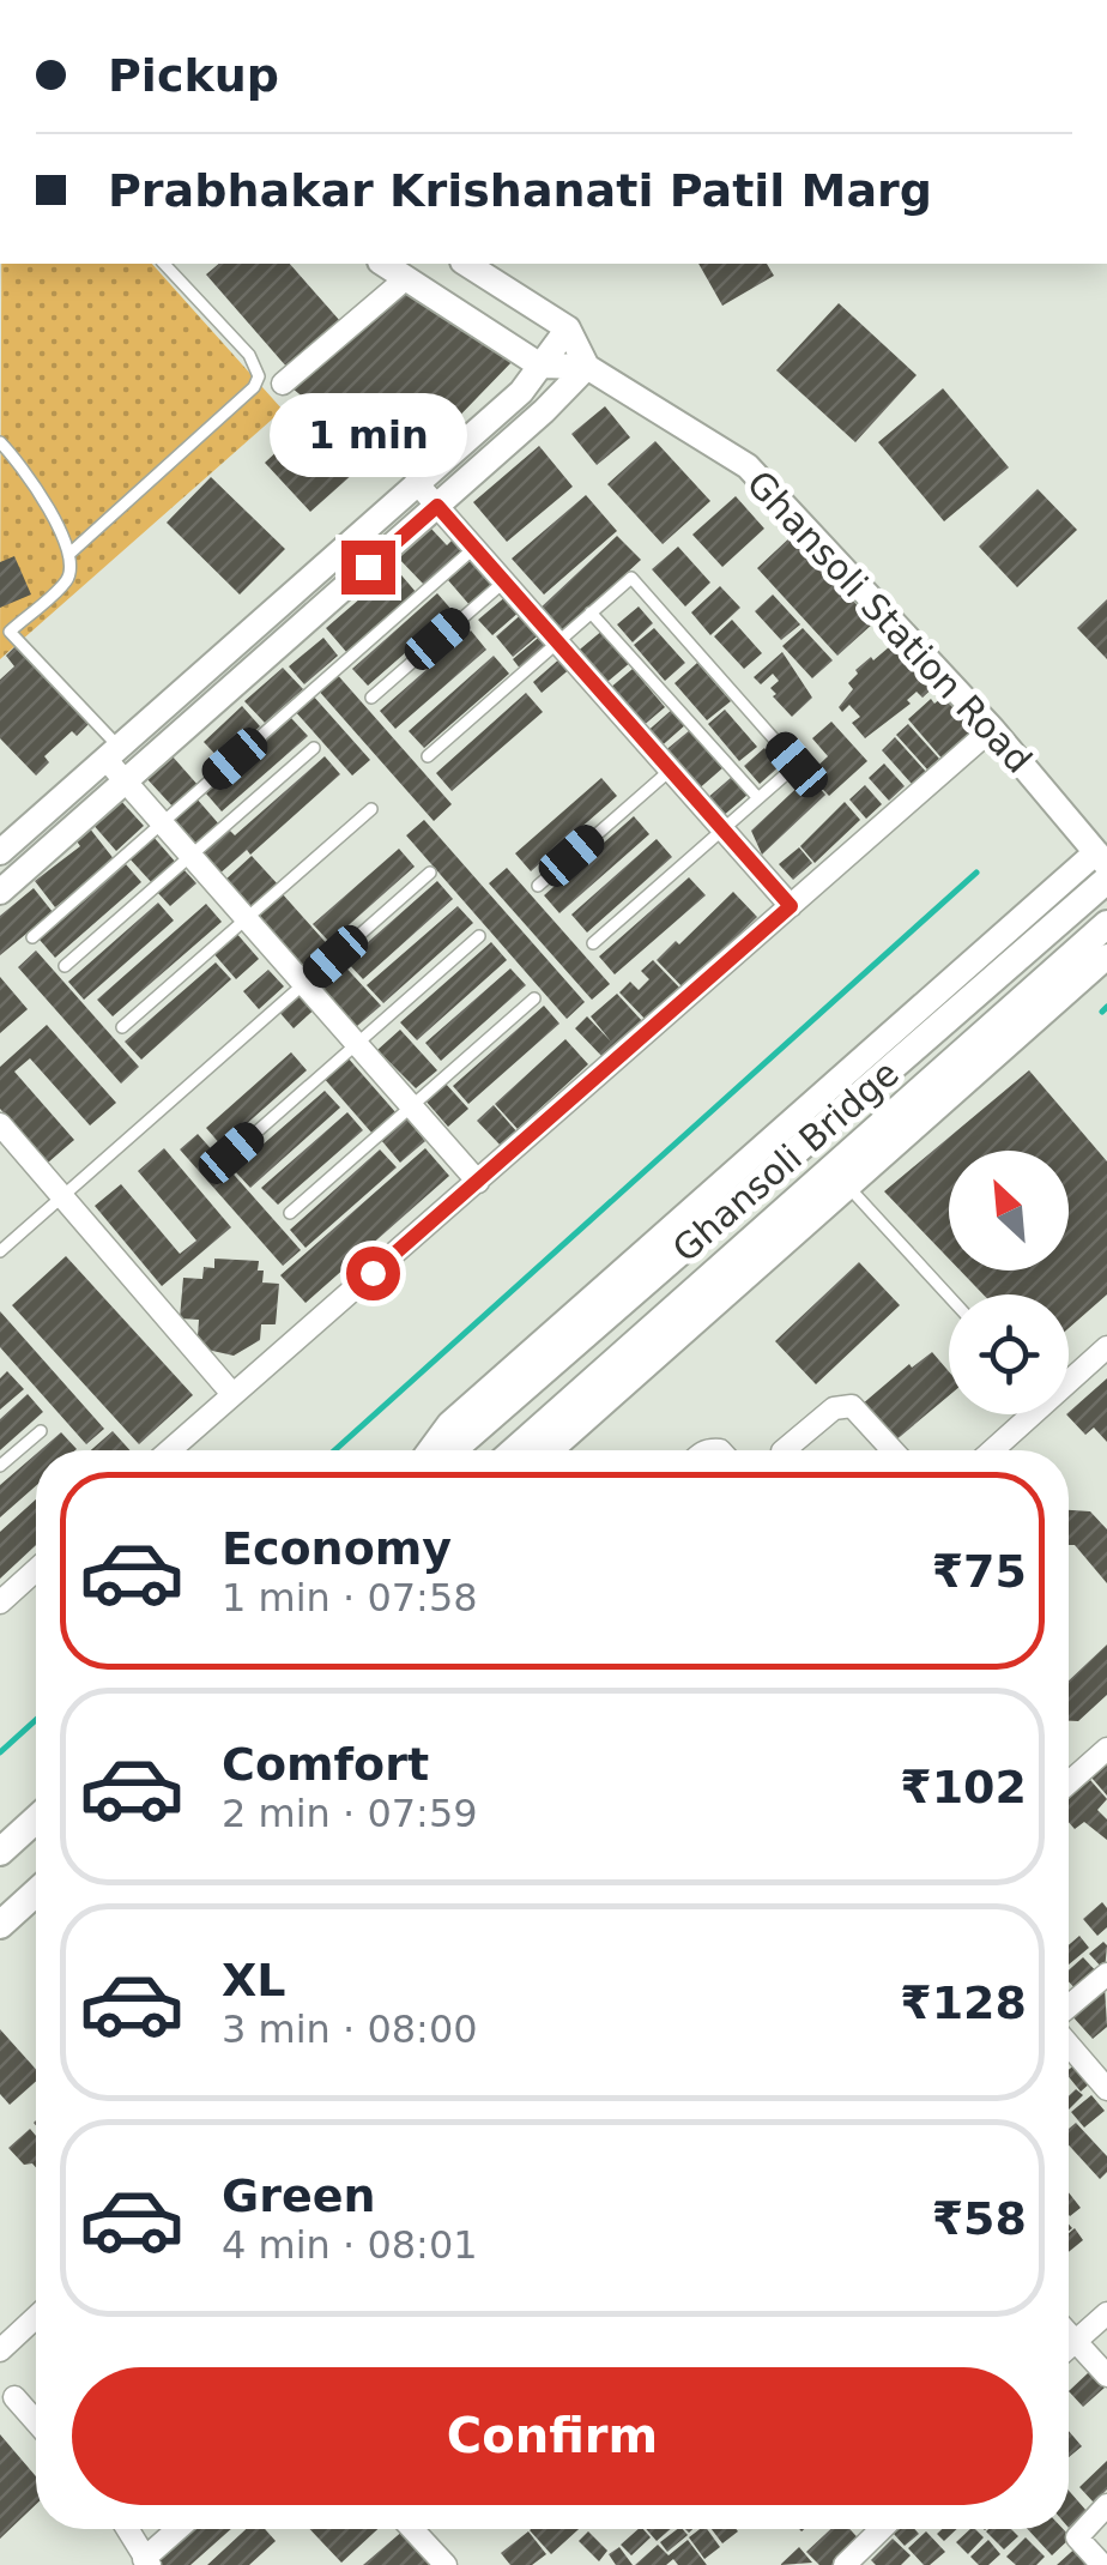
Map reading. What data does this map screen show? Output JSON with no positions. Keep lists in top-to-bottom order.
{
  "streets": {
    "main road": ["Ghansoli Bridge"],
    "street": ["Ghansoli Station Road"]
  },
  "north": "top left",
  "page": {
    "banner": ["Pickup", "Prabhakar Krishanati Patil Marg"],
    "bubble": "1 min",
    "list": [
      {
        "name": "Economy",
        "note": "1 min · 07:58",
        "value": "₹75"
      },
      {
        "name": "Comfort",
        "note": "2 min · 07:59",
        "value": "₹102"
      },
      {
        "name": "XL",
        "note": "3 min · 08:00",
        "value": "₹128"
      },
      {
        "name": "Green",
        "note": "4 min · 08:01",
        "value": "₹58"
      }
    ],
    "buttons": "Confirm"
  }
}
